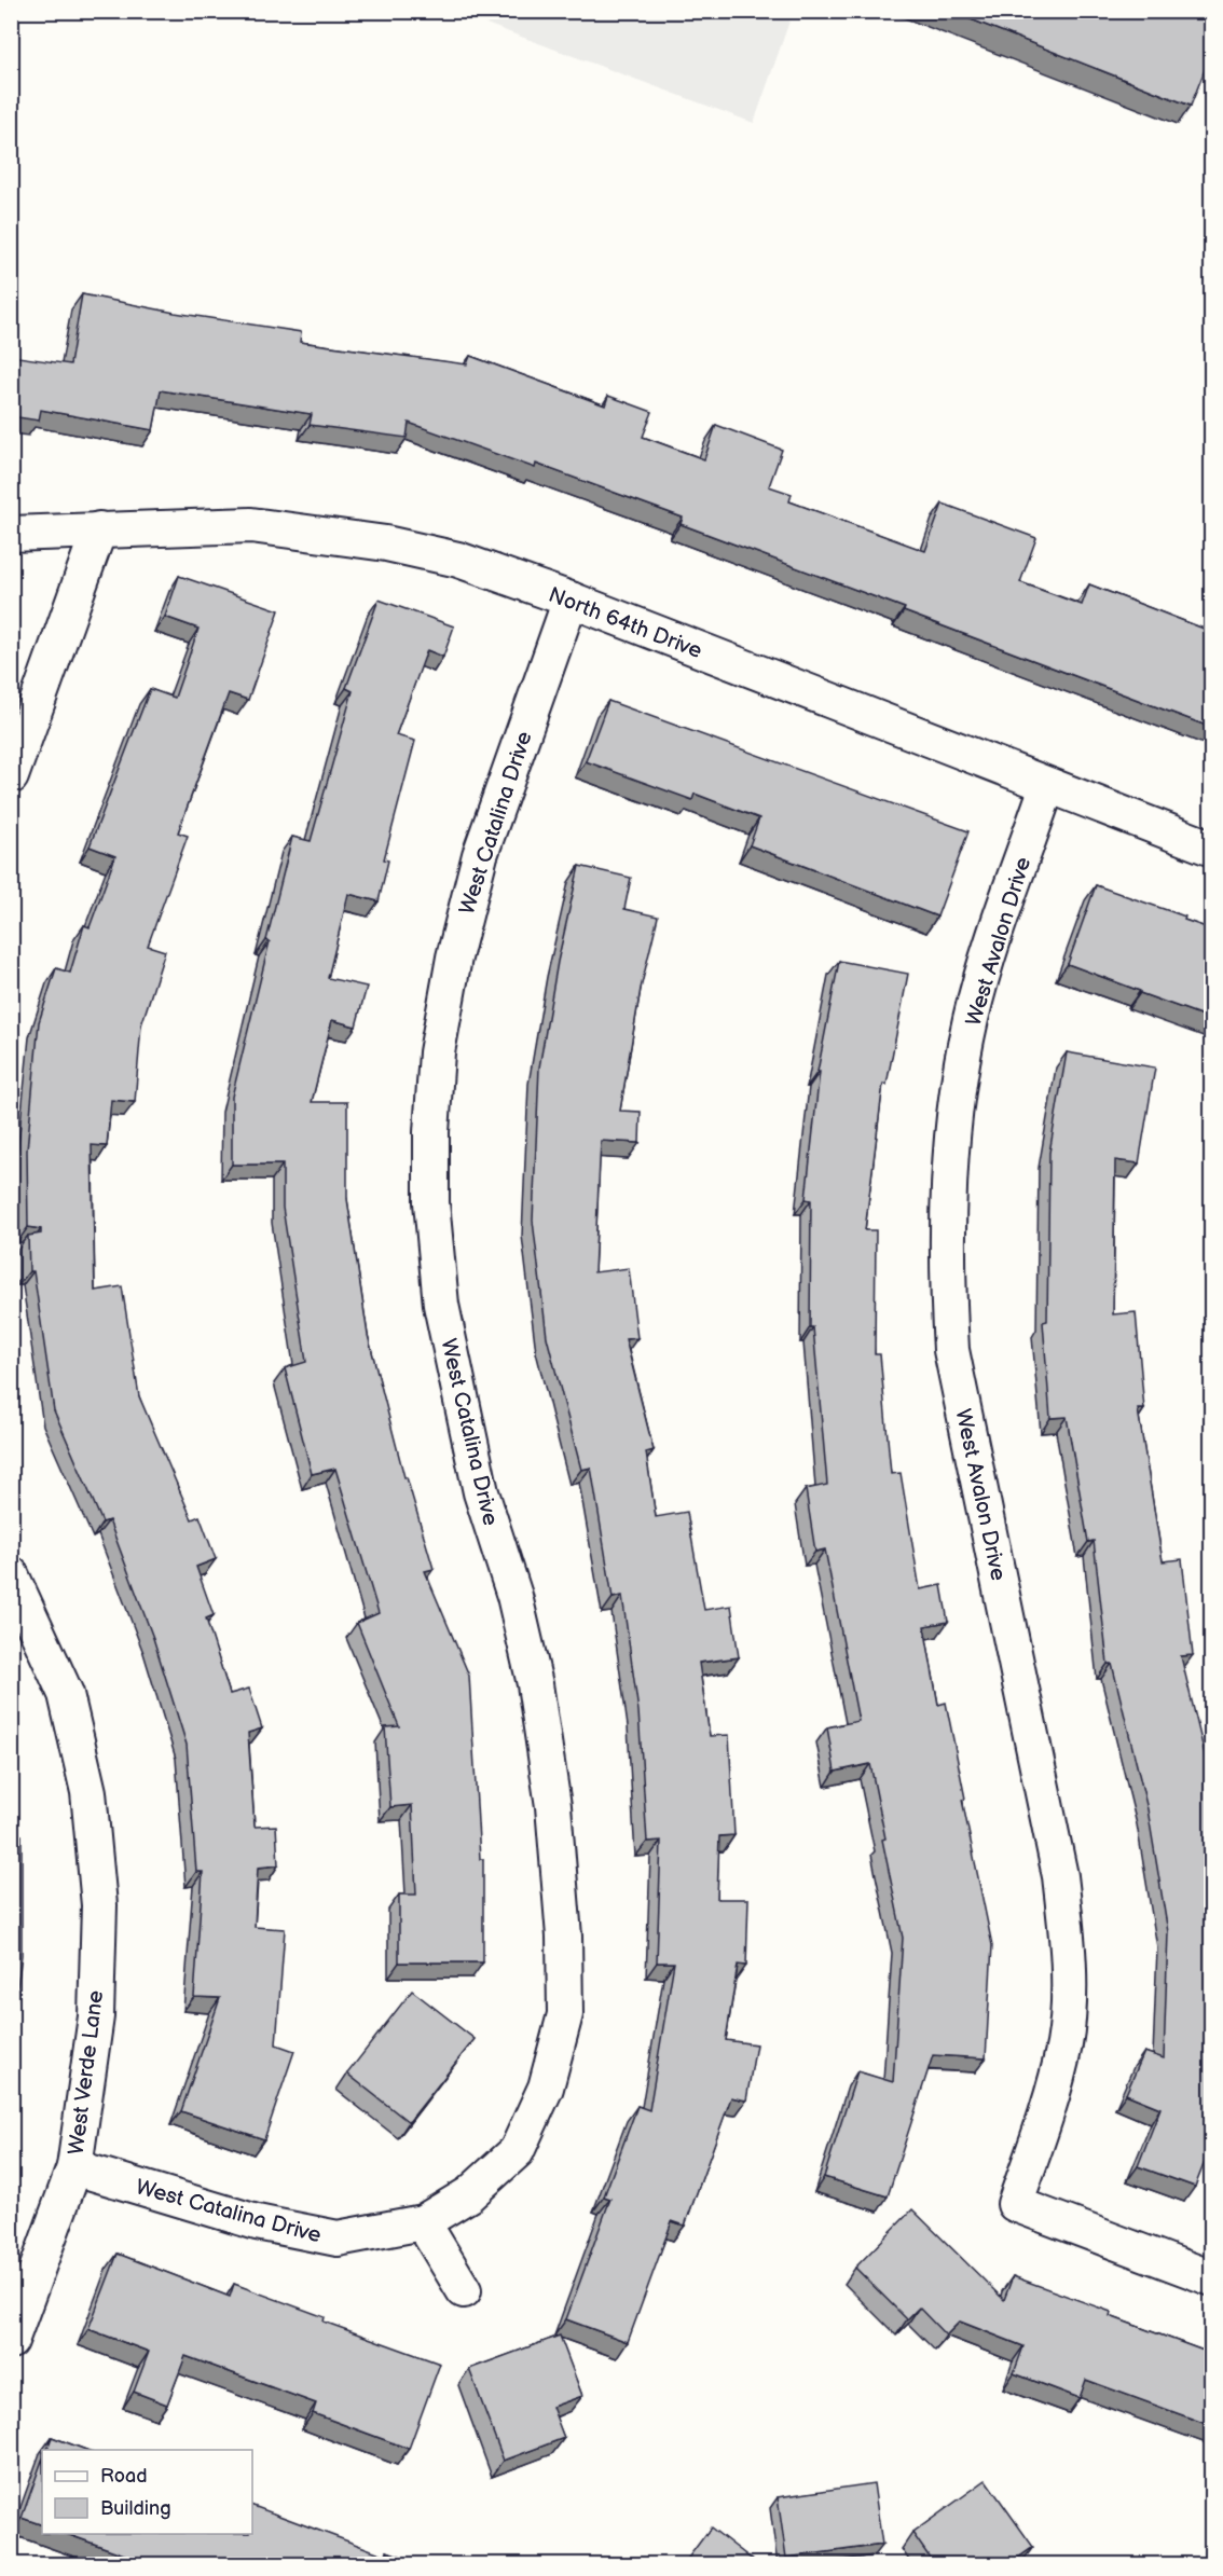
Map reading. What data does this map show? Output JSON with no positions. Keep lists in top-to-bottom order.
{
  "streets": {
    "street": [
      "North 64th Drive",
      "West Catalina Drive",
      "West Avalon Drive",
      "West Verde Lane"
    ]
  },
  "crossings": [
    ["North 64th Drive", "West Catalina Drive"],
    ["North 64th Drive", "West Avalon Drive"],
    ["West Catalina Drive", "West Verde Lane"]
  ],
  "legend": ["Road", "Building"]
}
